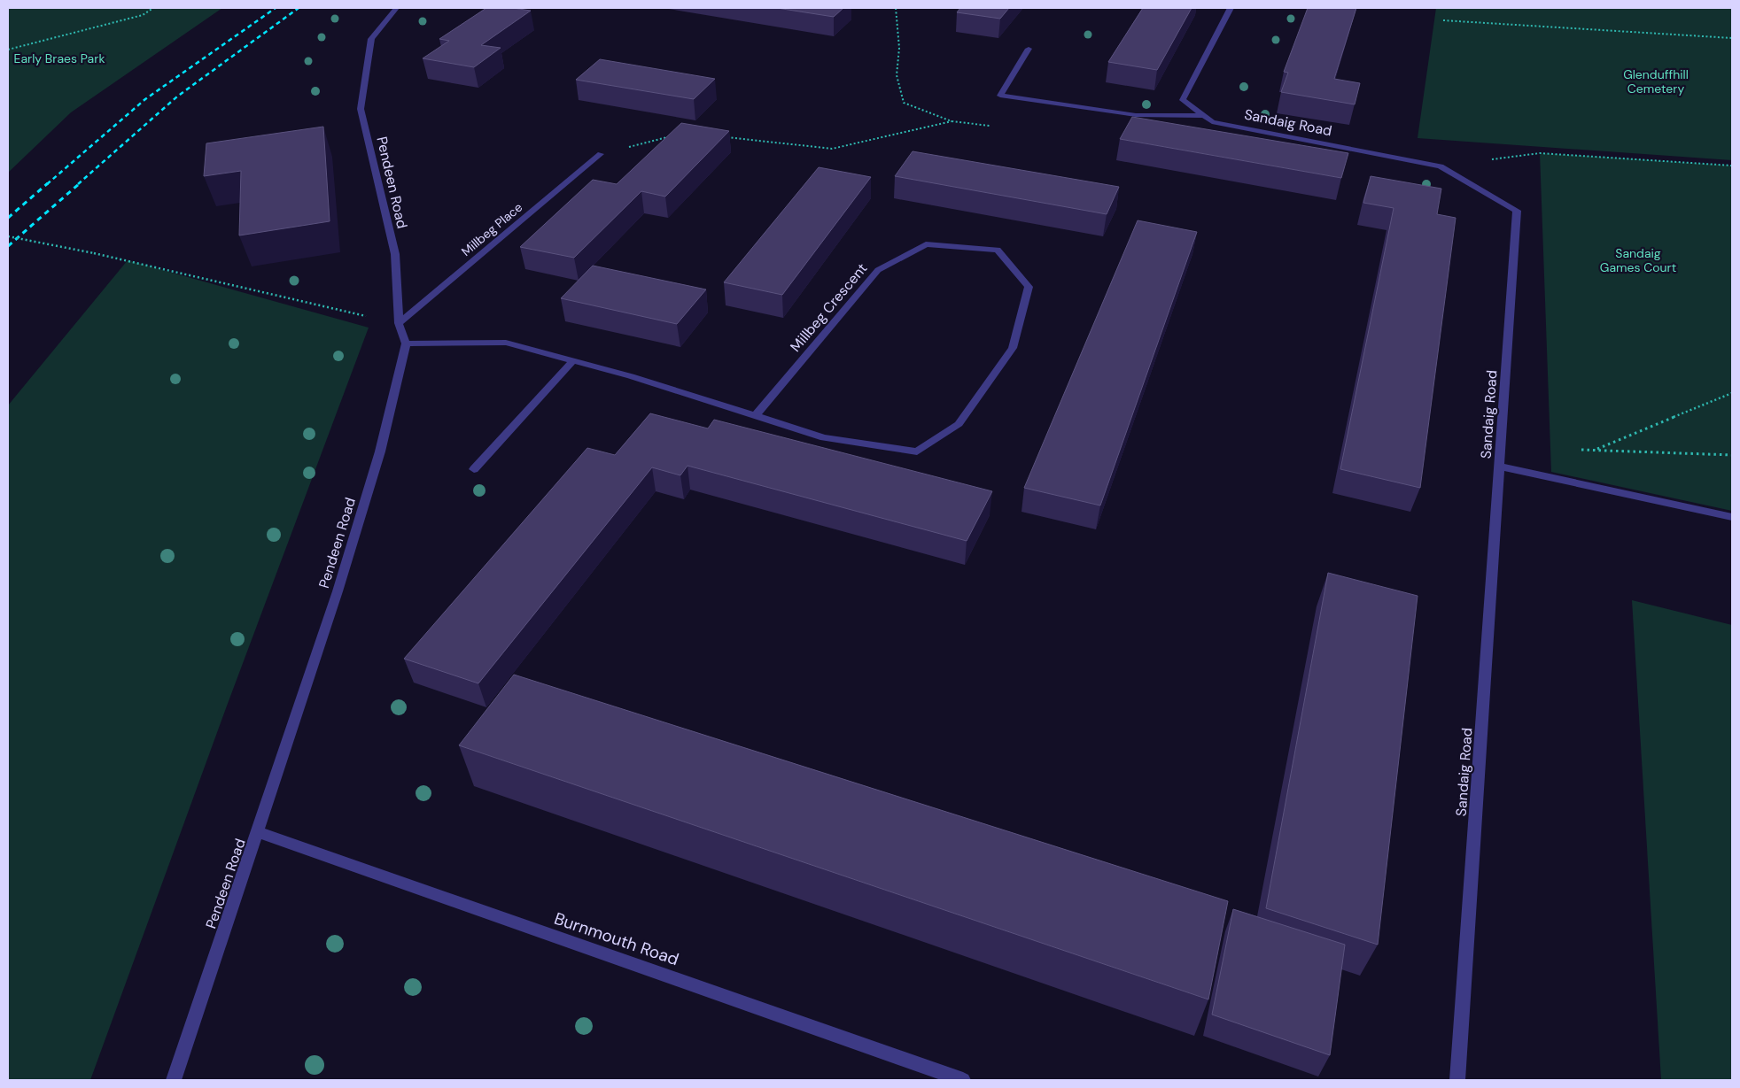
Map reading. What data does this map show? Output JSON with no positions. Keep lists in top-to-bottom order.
{
  "streets": {
    "street": [
      "Sandaig Road",
      "Pendeen Road",
      "Millbeg Place",
      "Millbeg Crescent",
      "Burnmouth Road"
    ]
  },
  "crossings": [
    ["Pendeen Road", "Millbeg Place"],
    ["Pendeen Road", "Millbeg Crescent"],
    ["Pendeen Road", "Burnmouth Road"]
  ],
  "parks": ["Early Braes Park", "Glenduffhill Cemetery", "Sandaig Games Court"]
}
